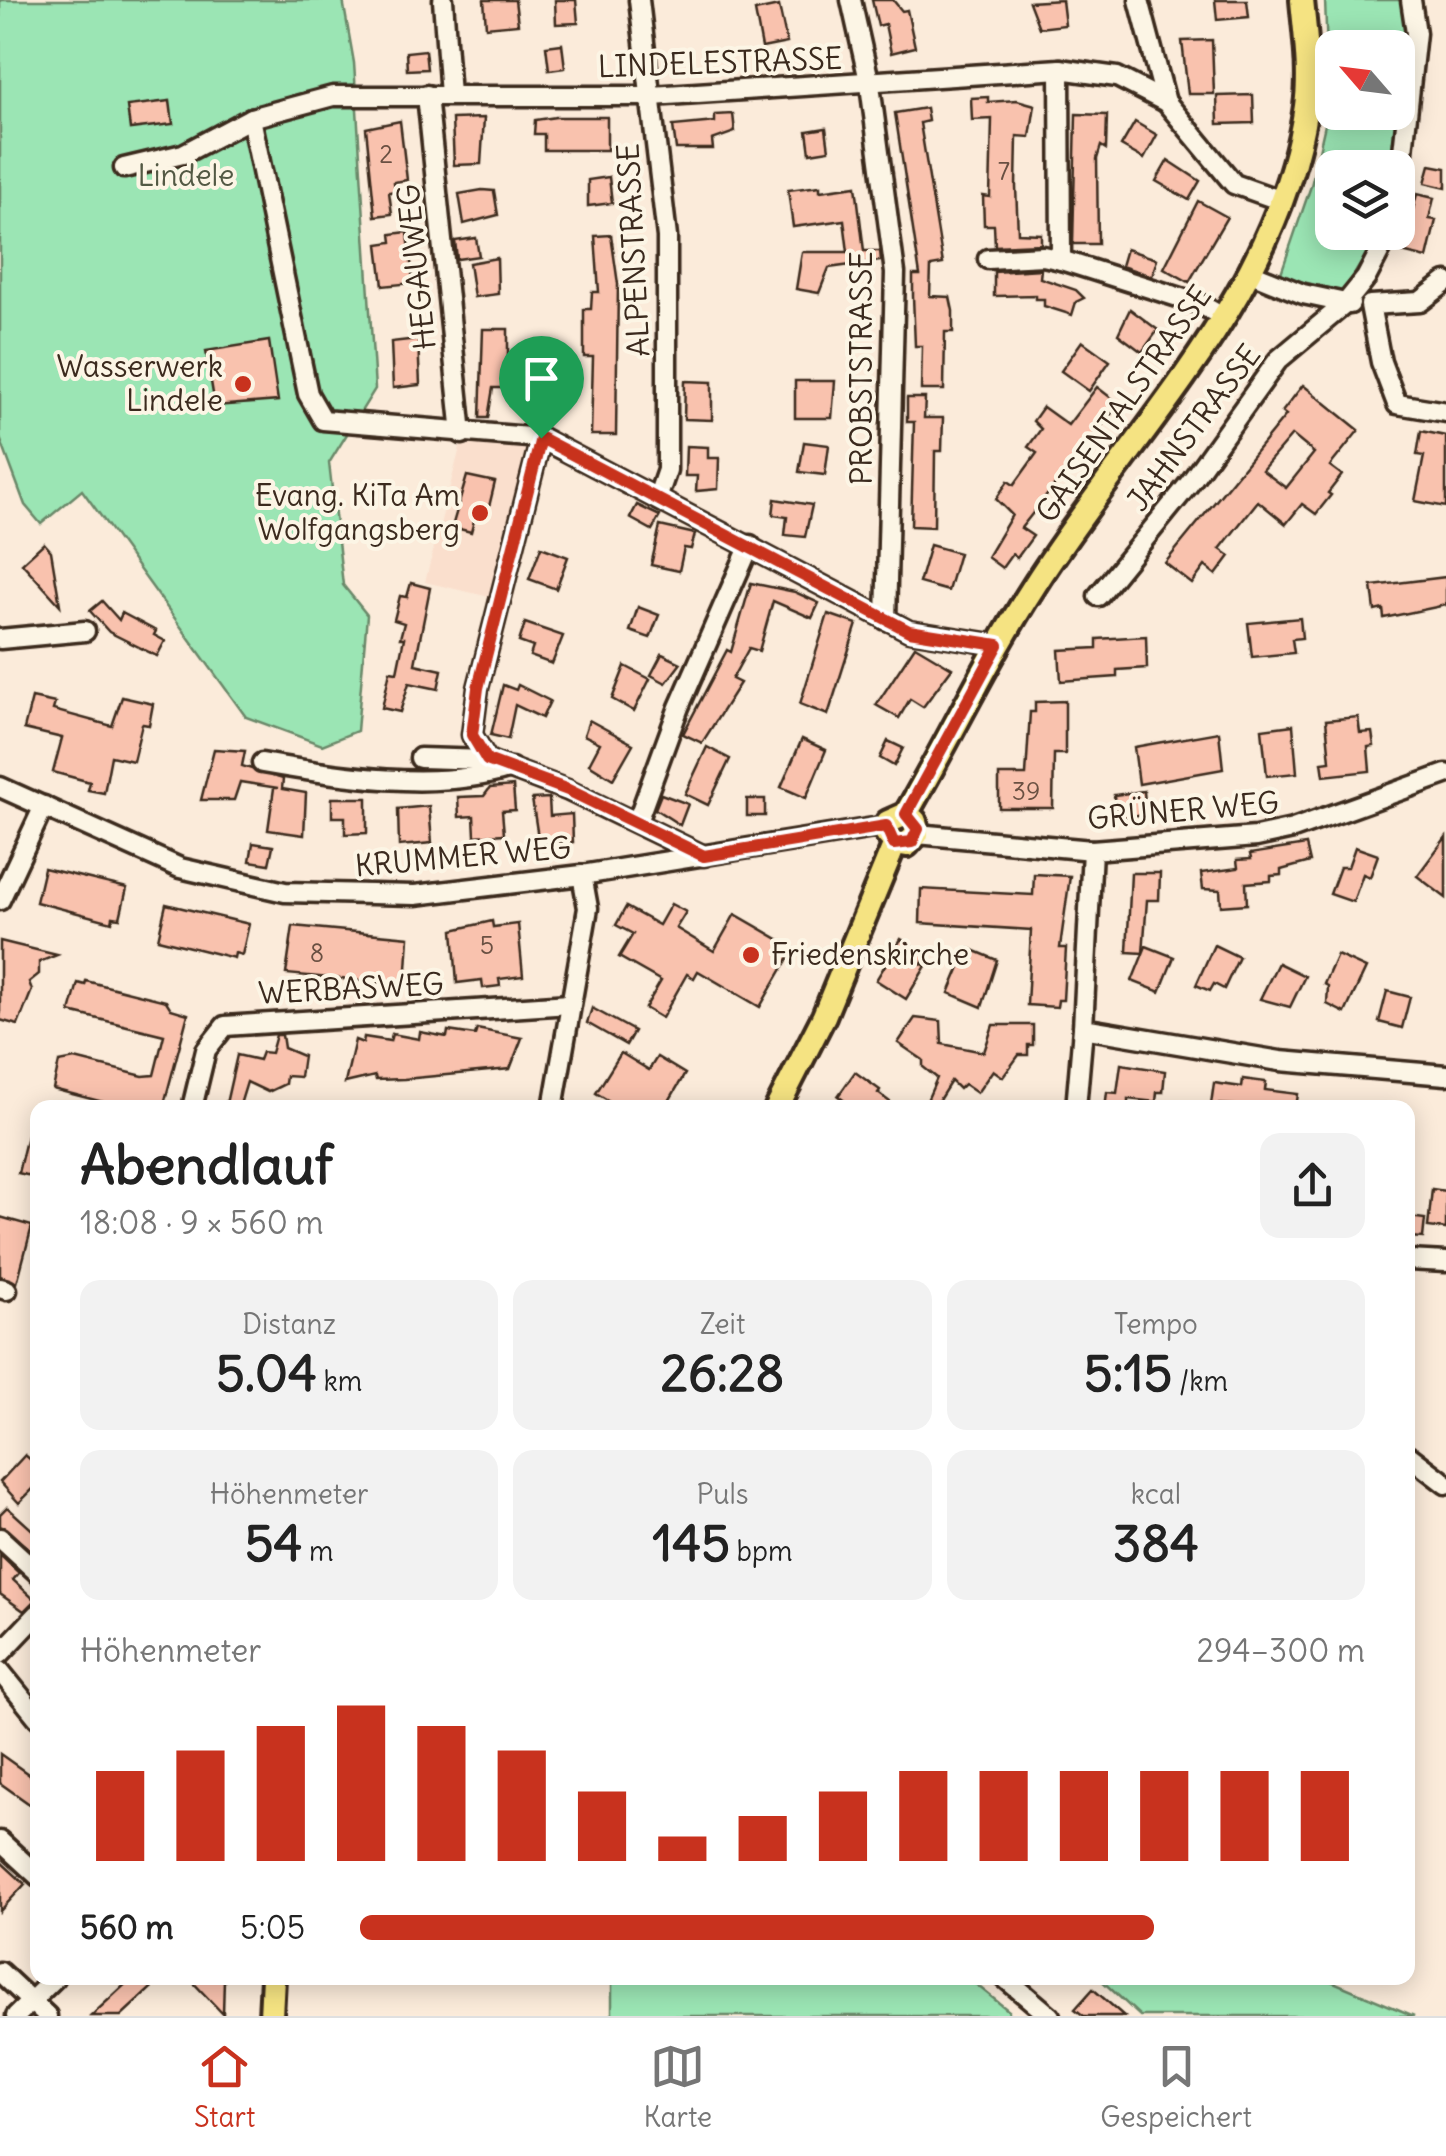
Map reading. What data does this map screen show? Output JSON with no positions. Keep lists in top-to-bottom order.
{
  "streets": {
    "main road": ["GAISENTALSTRASSE"],
    "street": [
      "LINDELESTRASSE",
      "ALPENSTRASSE",
      "HEGAUWEG",
      "PROBSTSTRASSE",
      "JAHNSTRASSE",
      "GRÜNER WEG",
      "KRUMMER WEG",
      "WERBASWEG"
    ]
  },
  "crossings": [
    ["LINDELESTRASSE", "ALPENSTRASSE"],
    ["LINDELESTRASSE", "HEGAUWEG"],
    ["LINDELESTRASSE", "PROBSTSTRASSE"],
    ["LINDELESTRASSE", "GAISENTALSTRASSE"],
    ["GAISENTALSTRASSE", "GRÜNER WEG"],
    ["GAISENTALSTRASSE", "KRUMMER WEG"],
    ["GRÜNER WEG", "KRUMMER WEG"]
  ],
  "parks": ["Lindele"],
  "places": ["Wasserwerk Lindele", "Evang. KiTa Am Wolfgangsberg", "Friedenskirche"],
  "house_numbers": [
    "2",
    "7",
    "39",
    "5",
    "8"
  ],
  "north": "top left",
  "page": {
    "heading": ["Abendlauf", "18:08 · 9 × 560 m"],
    "stats": [
      ["Distanz", "5.04 km"],
      ["Zeit", "26:28"],
      ["Tempo", "5:15 /km"],
      ["Höhenmeter", "54 m"],
      ["Puls", "145 bpm"],
      ["kcal", "384"]
    ],
    "chart": ["Höhenmeter", "294–300 m"],
    "list": [
      {
        "name": "560 m",
        "note": "5:05"
      }
    ],
    "tabs": ["Start", "Karte", "Gespeichert"]
  }
}
